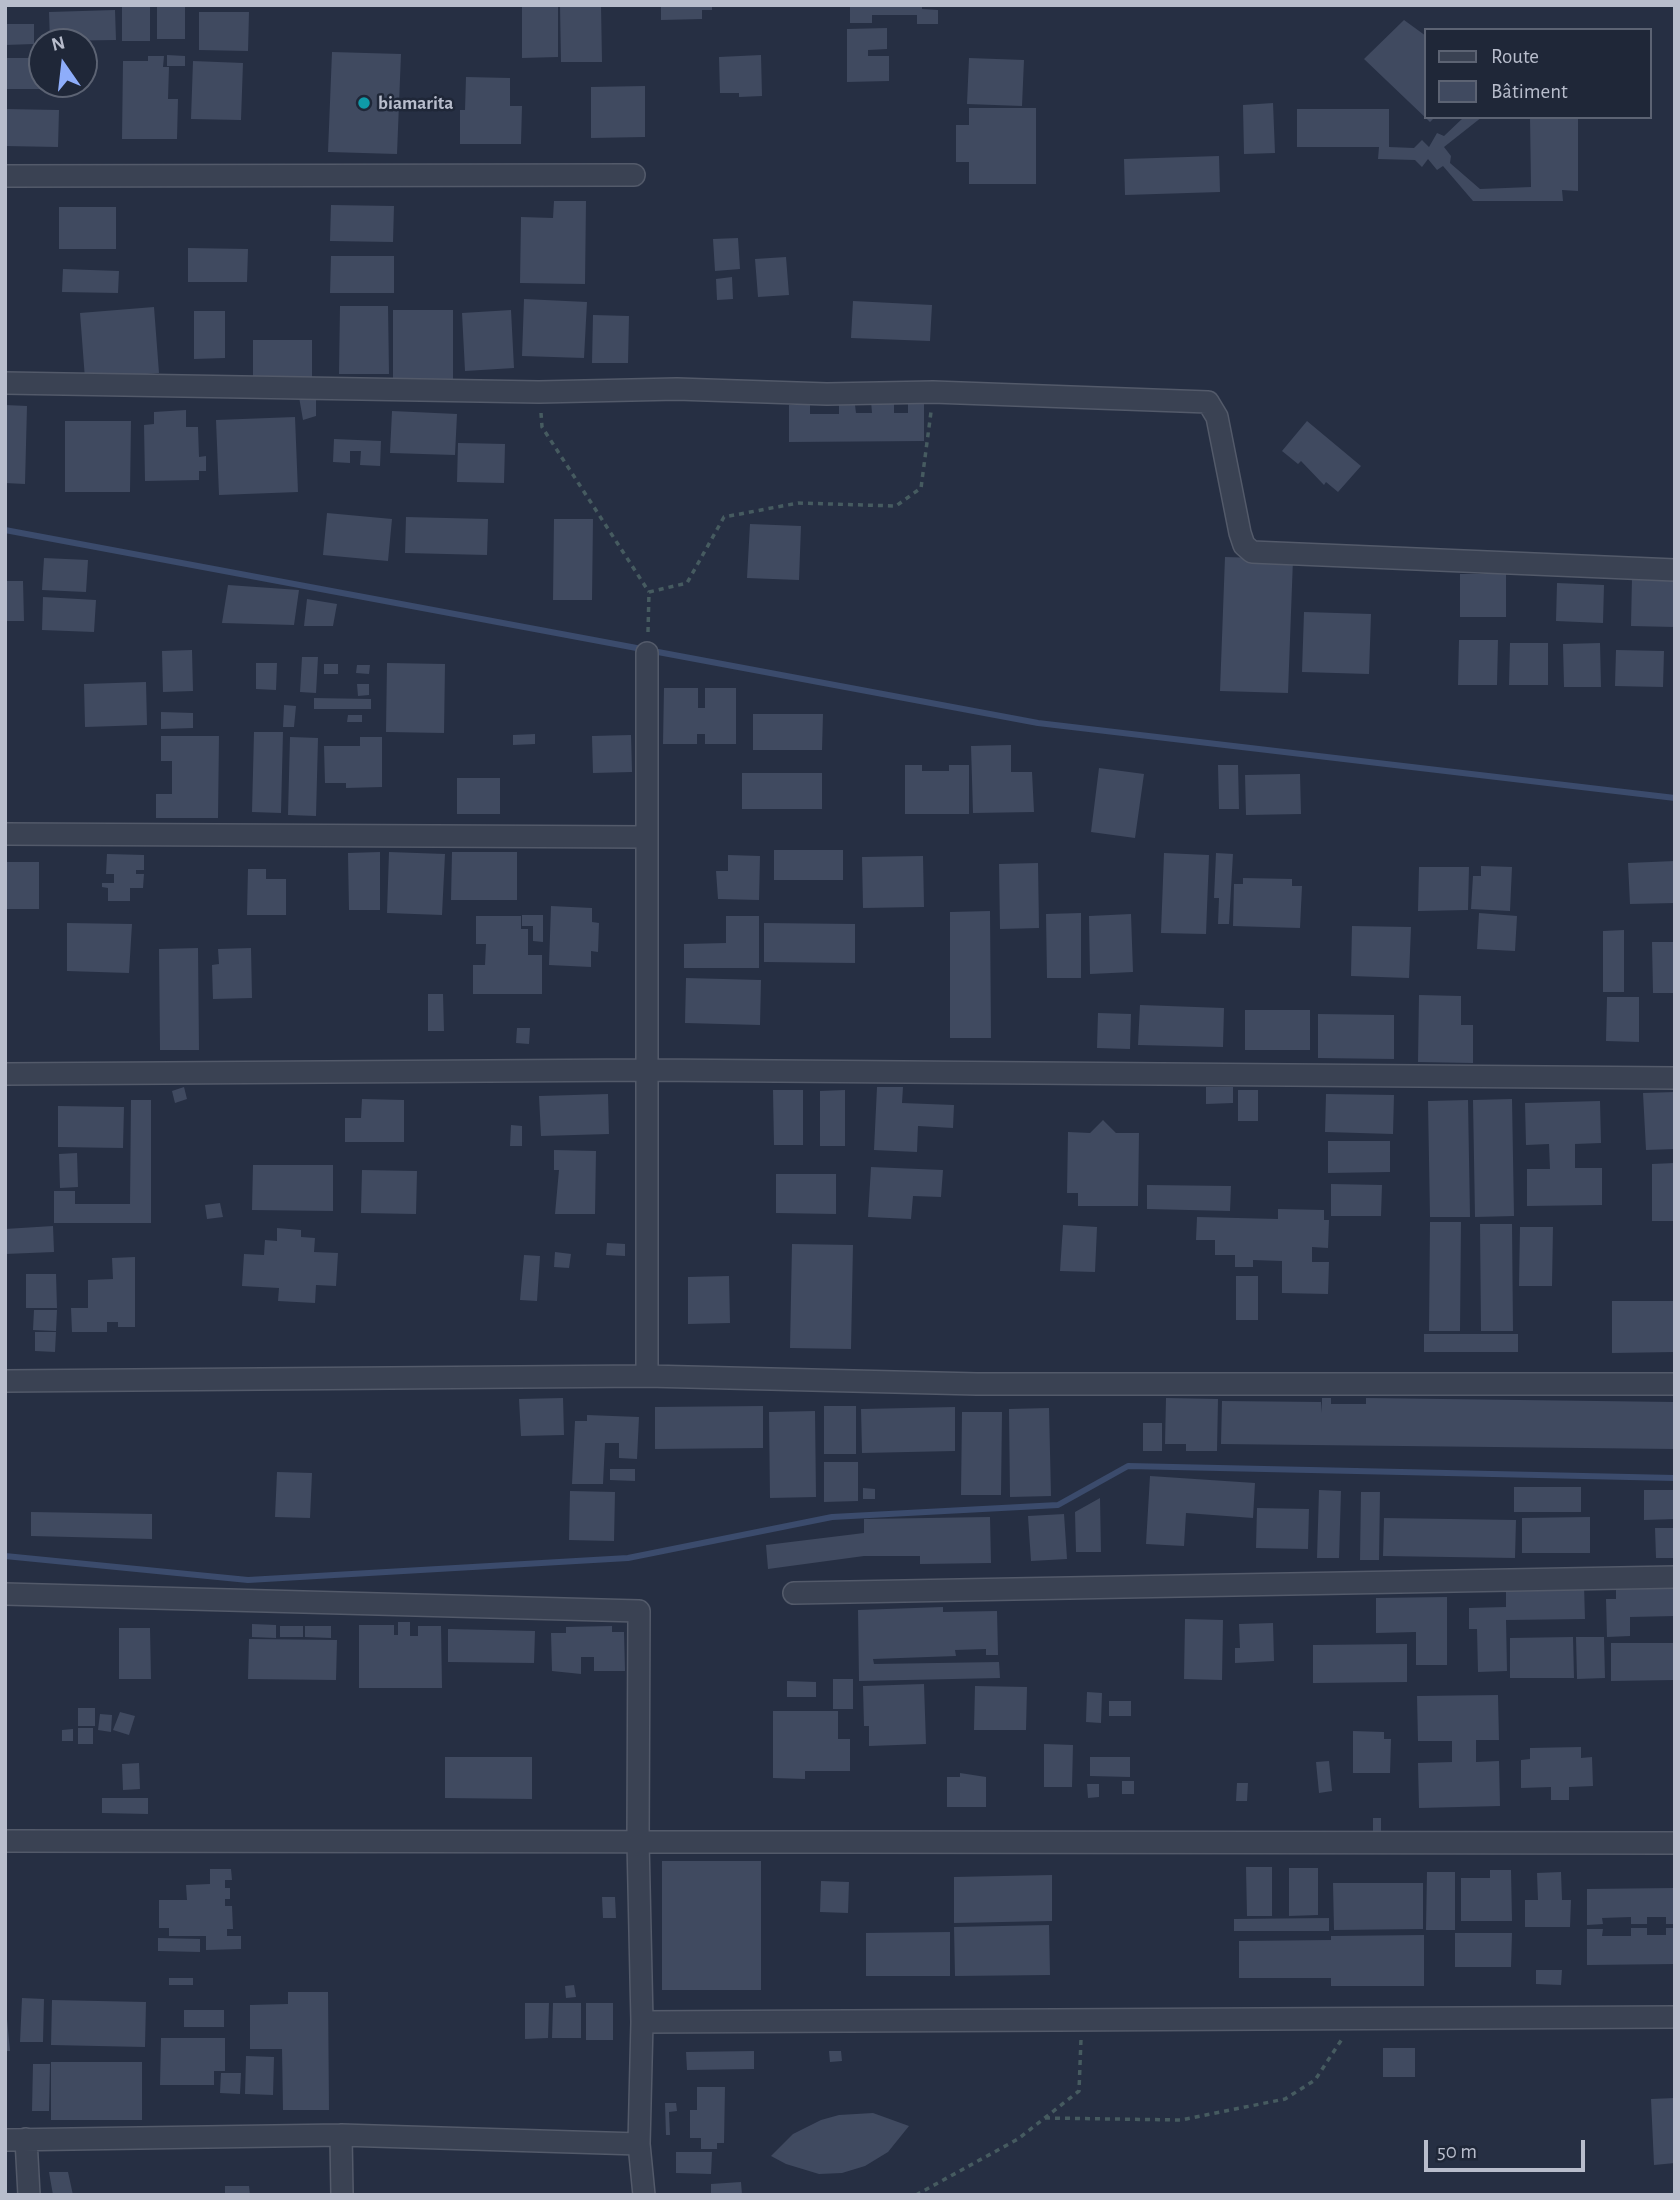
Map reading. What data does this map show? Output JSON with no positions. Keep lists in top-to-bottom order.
{
  "places": ["biamarita"],
  "legend": ["Route", "Bâtiment"],
  "scale_bar": "50 m",
  "north": "top"
}
